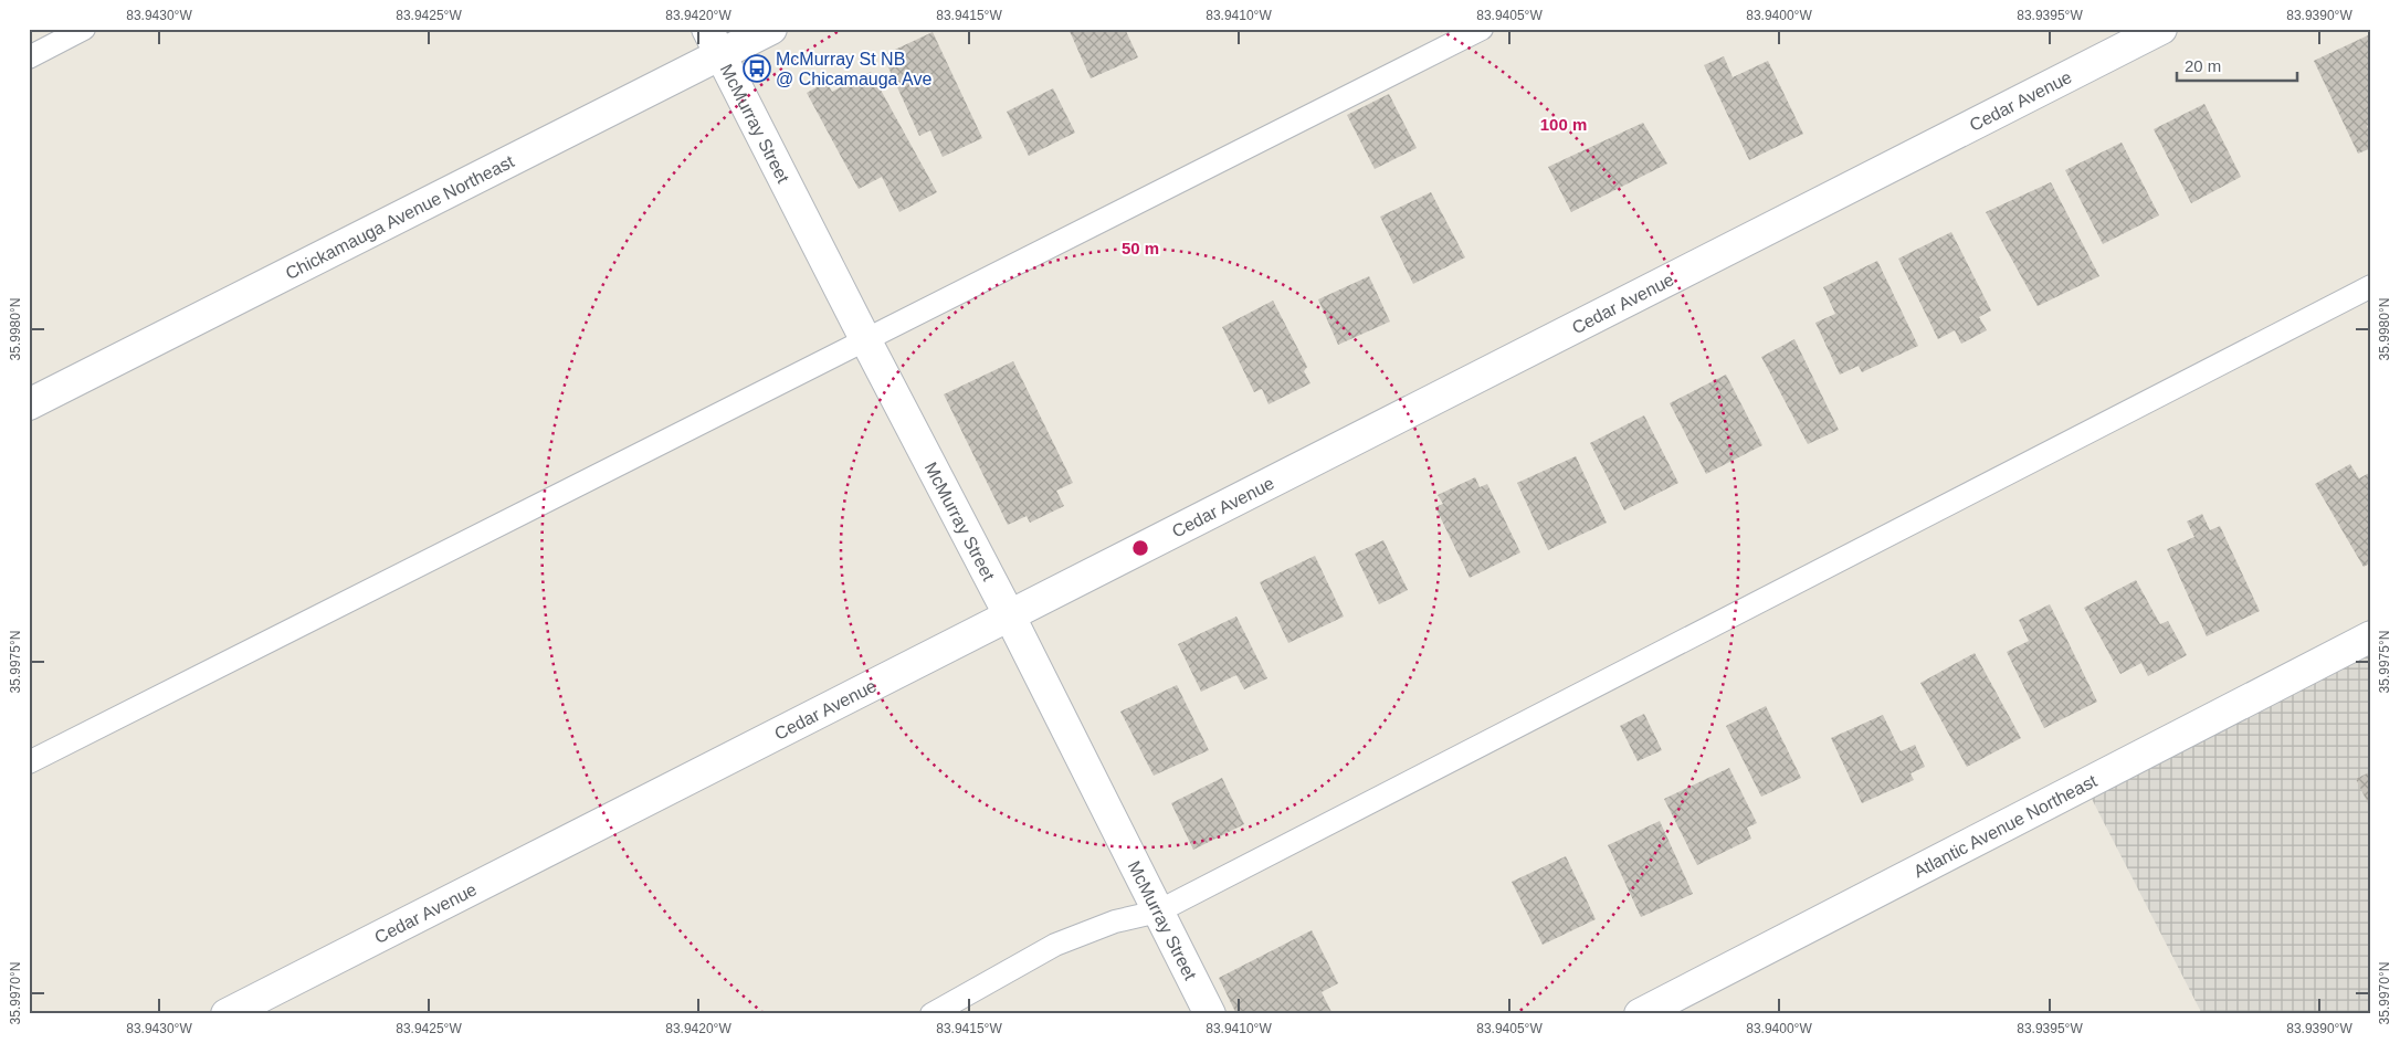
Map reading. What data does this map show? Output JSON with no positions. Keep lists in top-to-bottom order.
{
  "streets": {
    "street": [
      "Cedar Avenue",
      "McMurray Street",
      "Chickamauga Avenue Northeast",
      "Atlantic Avenue Northeast"
    ]
  },
  "crossings": [
    ["Cedar Avenue", "McMurray Street"],
    ["McMurray Street", "Chickamauga Avenue Northeast"]
  ],
  "places": {
    "bus stop": ["McMurray St NB @ Chicamauga Ave"]
  },
  "scale_bar": "20 m",
  "coordinates": [
    "83.9430°W",
    "83.9425°W",
    "83.9420°W",
    "83.9415°W",
    "83.9410°W",
    "83.9405°W",
    "83.9400°W",
    "83.9395°W",
    "83.9390°W",
    "35.9980°N",
    "35.9975°N",
    "35.9970°N"
  ],
  "rings": ["100 m", "50 m"]
}
